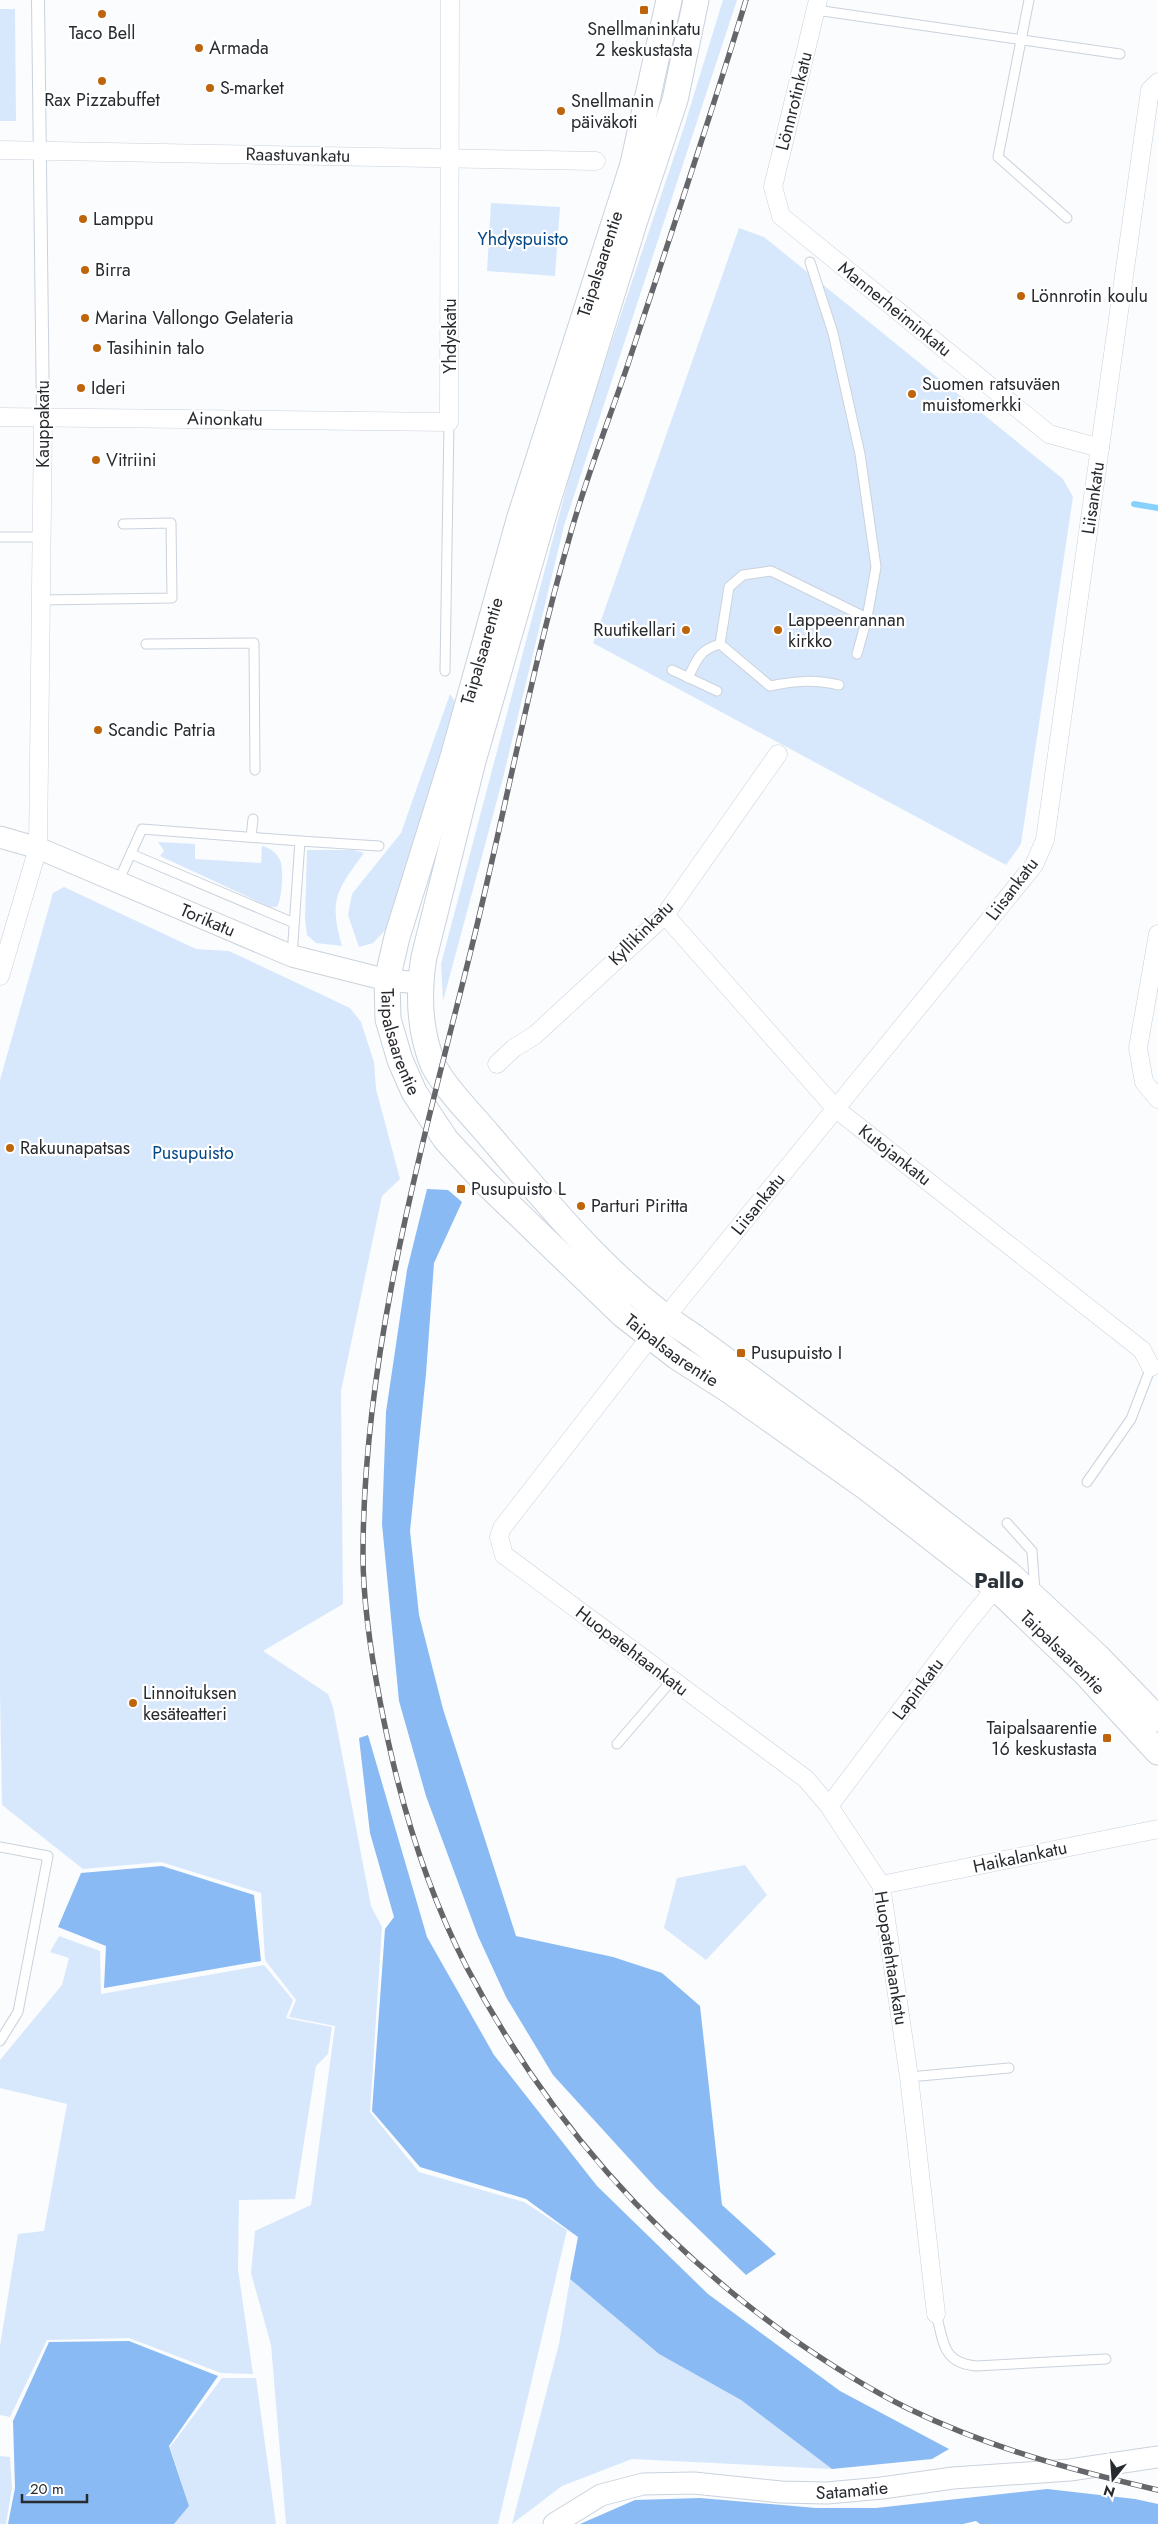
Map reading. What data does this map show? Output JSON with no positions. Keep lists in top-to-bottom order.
{
  "streets": {
    "main road": ["Taipalsaarentie"],
    "street": [
      "Lönnrotinkatu",
      "Raastuvankatu",
      "Mannerheiminkatu",
      "Yhdyskatu",
      "Ainonkatu",
      "Kauppakatu",
      "Liisankatu",
      "Torikatu",
      "Kyllikinkatu",
      "Kutojankatu",
      "Huopatehtaankatu",
      "Lapinkatu",
      "Haikalankatu",
      "Satamatie"
    ]
  },
  "crossings": [
    ["Lönnrotinkatu", "Mannerheiminkatu"],
    ["Raastuvankatu", "Yhdyskatu"],
    ["Raastuvankatu", "Kauppakatu"],
    ["Taipalsaarentie", "Liisankatu"],
    ["Taipalsaarentie", "Torikatu"],
    ["Taipalsaarentie", "Lapinkatu"],
    ["Mannerheiminkatu", "Liisankatu"],
    ["Yhdyskatu", "Ainonkatu"],
    ["Ainonkatu", "Kauppakatu"],
    ["Kauppakatu", "Torikatu"],
    ["Liisankatu", "Kutojankatu"],
    ["Liisankatu", "Huopatehtaankatu"],
    ["Kyllikinkatu", "Kutojankatu"],
    ["Huopatehtaankatu", "Lapinkatu"],
    ["Huopatehtaankatu", "Haikalankatu"]
  ],
  "districts": ["Pallo"],
  "parks": ["Yhdyspuisto", "Pusupuisto"],
  "places": {
    "transit": [
      "Snellmaninkatu 2 keskustasta",
      "Pusupuisto L",
      "Pusupuisto I",
      "Taipalsaarentie 16 keskustasta"
    ],
    "other": [
      "Taco Bell",
      "Armada",
      "Rax Pizzabuffet",
      "S-market",
      "Snellmanin päiväkoti",
      "Lamppu",
      "Birra",
      "Lönnrotin koulu",
      "Marina Vallongo Gelateria",
      "Tasihinin talo",
      "Ideri",
      "Suomen ratsuväen muistomerkki",
      "Vitriini",
      "Ruutikellari",
      "Lappeenrannan kirkko",
      "Scandic Patria",
      "Rakuunapatsas",
      "Parturi Piritta",
      "Linnoituksen kesäteatteri"
    ]
  },
  "scale_bar": "20 m",
  "north": "bottom"
}
